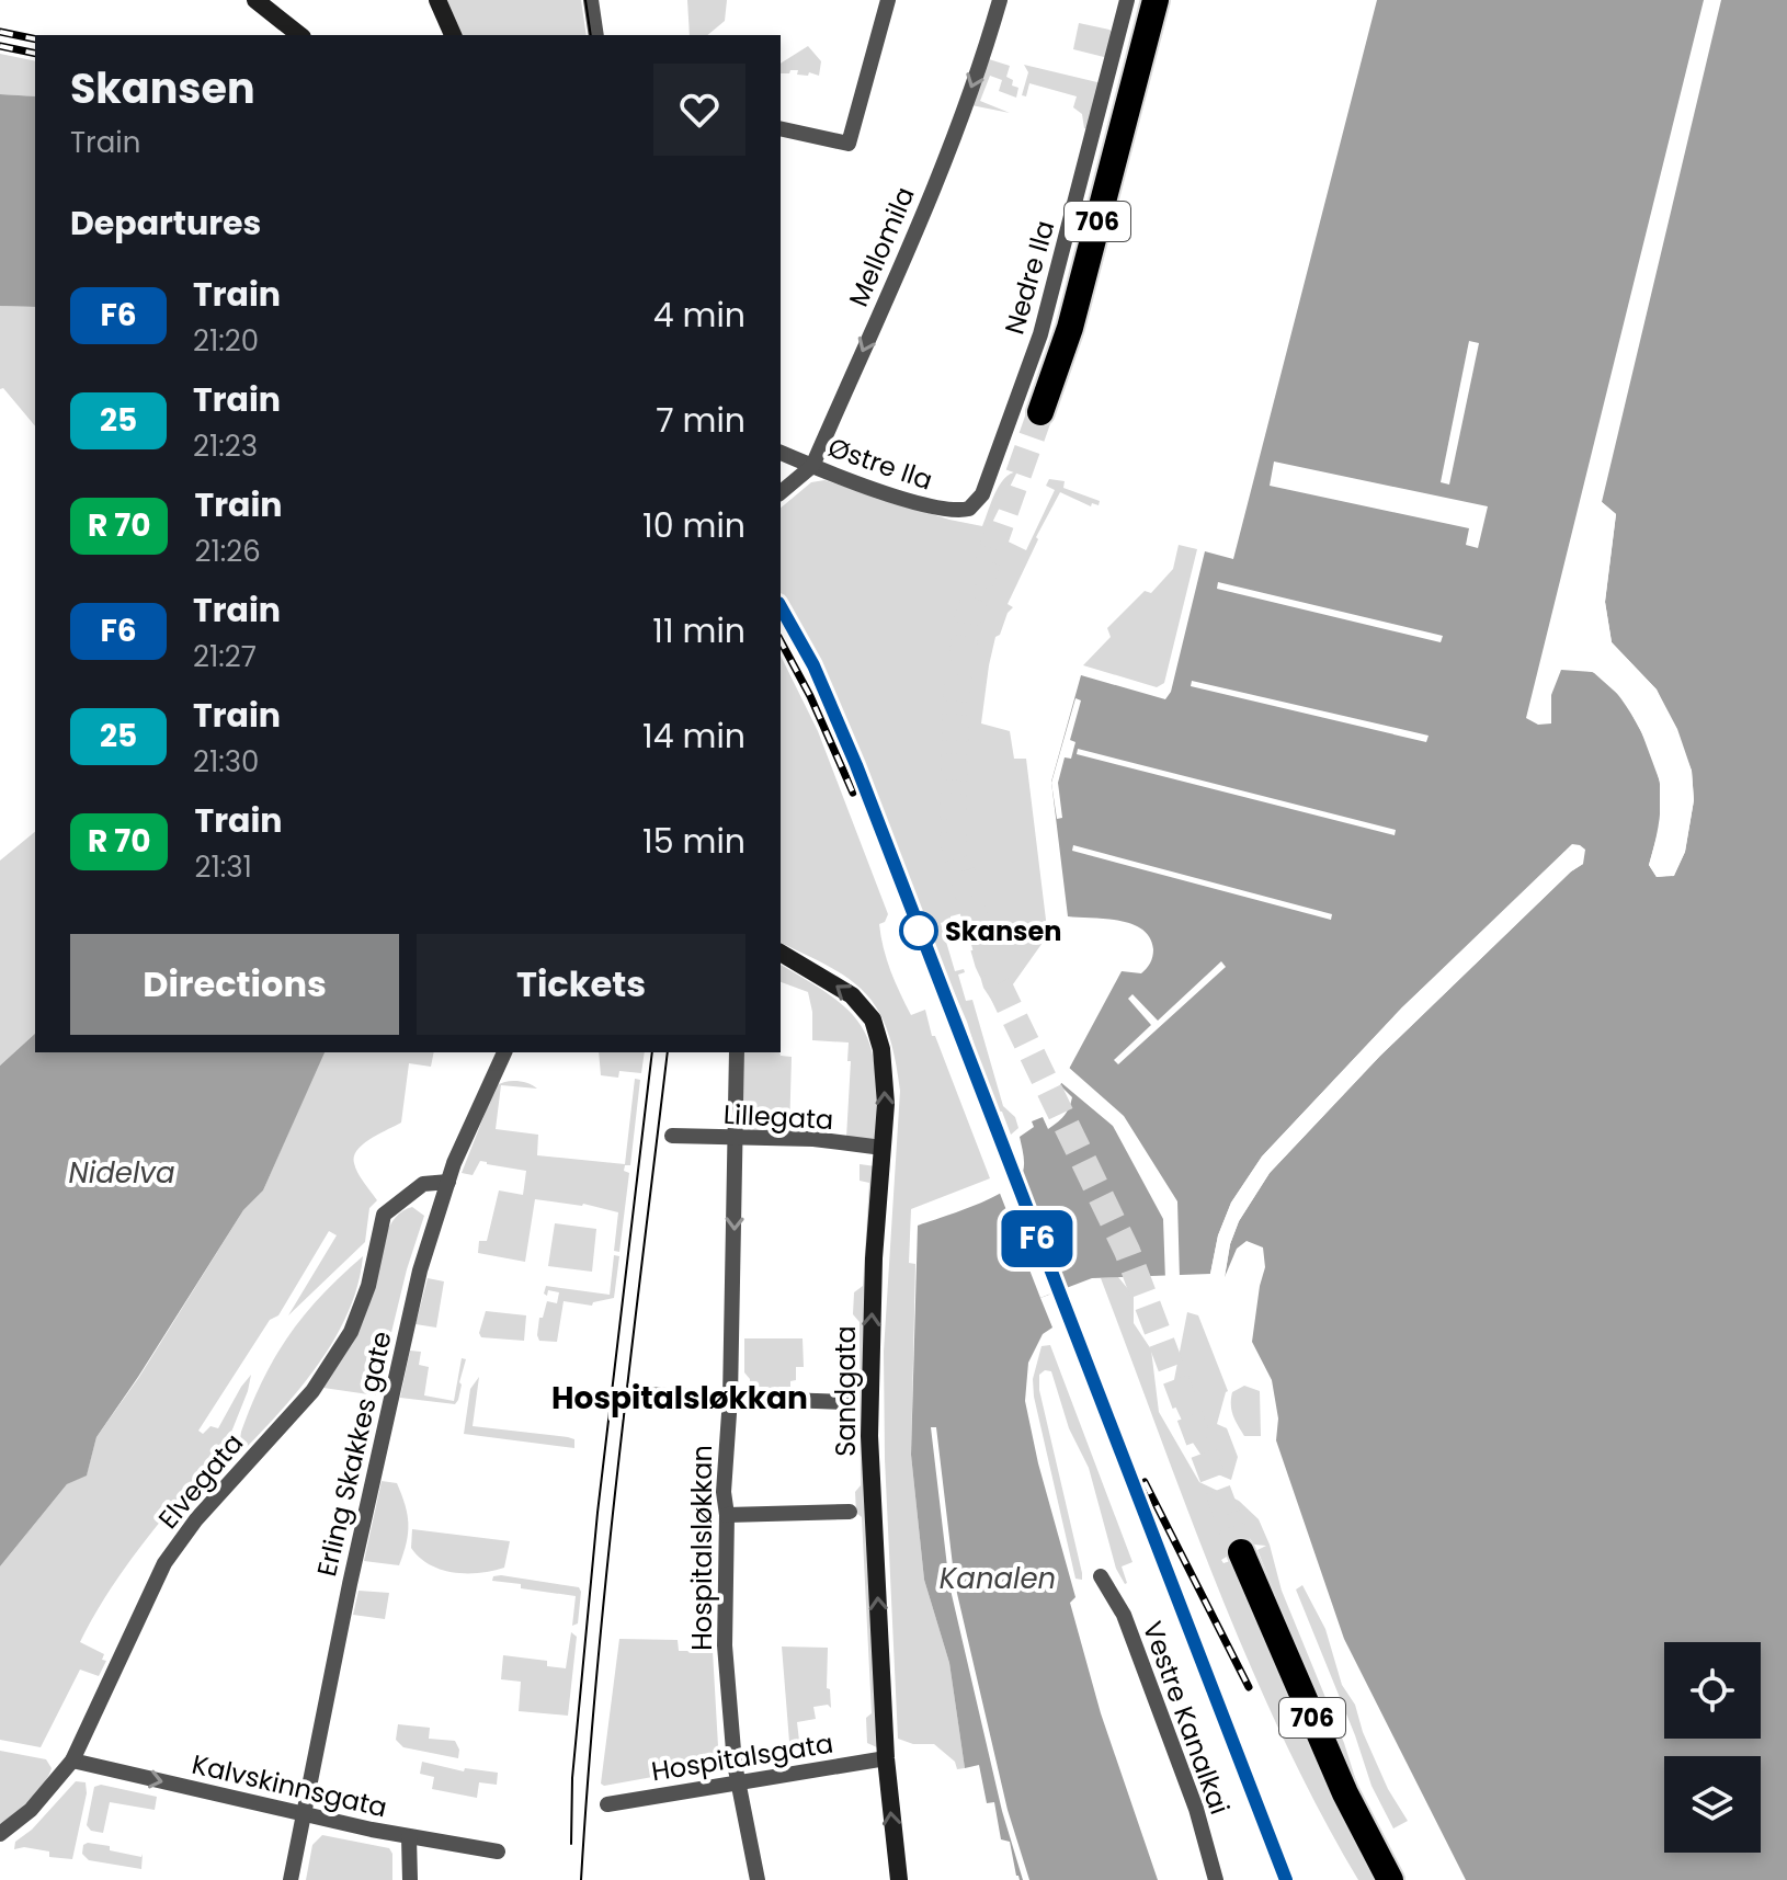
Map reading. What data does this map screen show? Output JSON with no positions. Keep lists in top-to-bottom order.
{
  "streets": {
    "highway": ["706"],
    "main road": ["Sandgata"],
    "street": [
      "Mellomila",
      "Nedre Ila",
      "Østre Ila",
      "Lillegata",
      "Erling Skakkes gate",
      "Elvegata",
      "Hospitalsløkkan",
      "Vestre Kanalkai",
      "Hospitalsgata",
      "Kalvskinnsgata"
    ]
  },
  "crossings": [
    ["Mellomila", "Østre Ila"],
    ["Nedre Ila", "Østre Ila"],
    ["Lillegata", "Sandgata"],
    ["Lillegata", "Hospitalsløkkan"],
    ["Sandgata", "Hospitalsgata"],
    ["Erling Skakkes gate", "Elvegata"],
    ["Erling Skakkes gate", "Kalvskinnsgata"],
    ["Elvegata", "Kalvskinnsgata"],
    ["Hospitalsløkkan", "Hospitalsgata"]
  ],
  "one_way": ["Mellomila", "Sandgata", "Kalvskinnsgata"],
  "districts": ["Hospitalsløkkan"],
  "water": ["Nidelva", "Kanalen"],
  "places": ["Skansen"],
  "page": {
    "on_map": "F6",
    "heading": [
      ["Skansen", "Train"],
      "Departures"
    ],
    "list": [
      {
        "mark": "F6",
        "name": "Train",
        "note": "21:20",
        "value": "4 min"
      },
      {
        "mark": "25",
        "name": "Train",
        "note": "21:23",
        "value": "7 min"
      },
      {
        "mark": "R 70",
        "name": "Train",
        "note": "21:26",
        "value": "10 min"
      },
      {
        "mark": "F6",
        "name": "Train",
        "note": "21:27",
        "value": "11 min"
      },
      {
        "mark": "25",
        "name": "Train",
        "note": "21:30",
        "value": "14 min"
      },
      {
        "mark": "R 70",
        "name": "Train",
        "note": "21:31",
        "value": "15 min"
      }
    ],
    "buttons": ["Directions", "Tickets"]
  }
}
